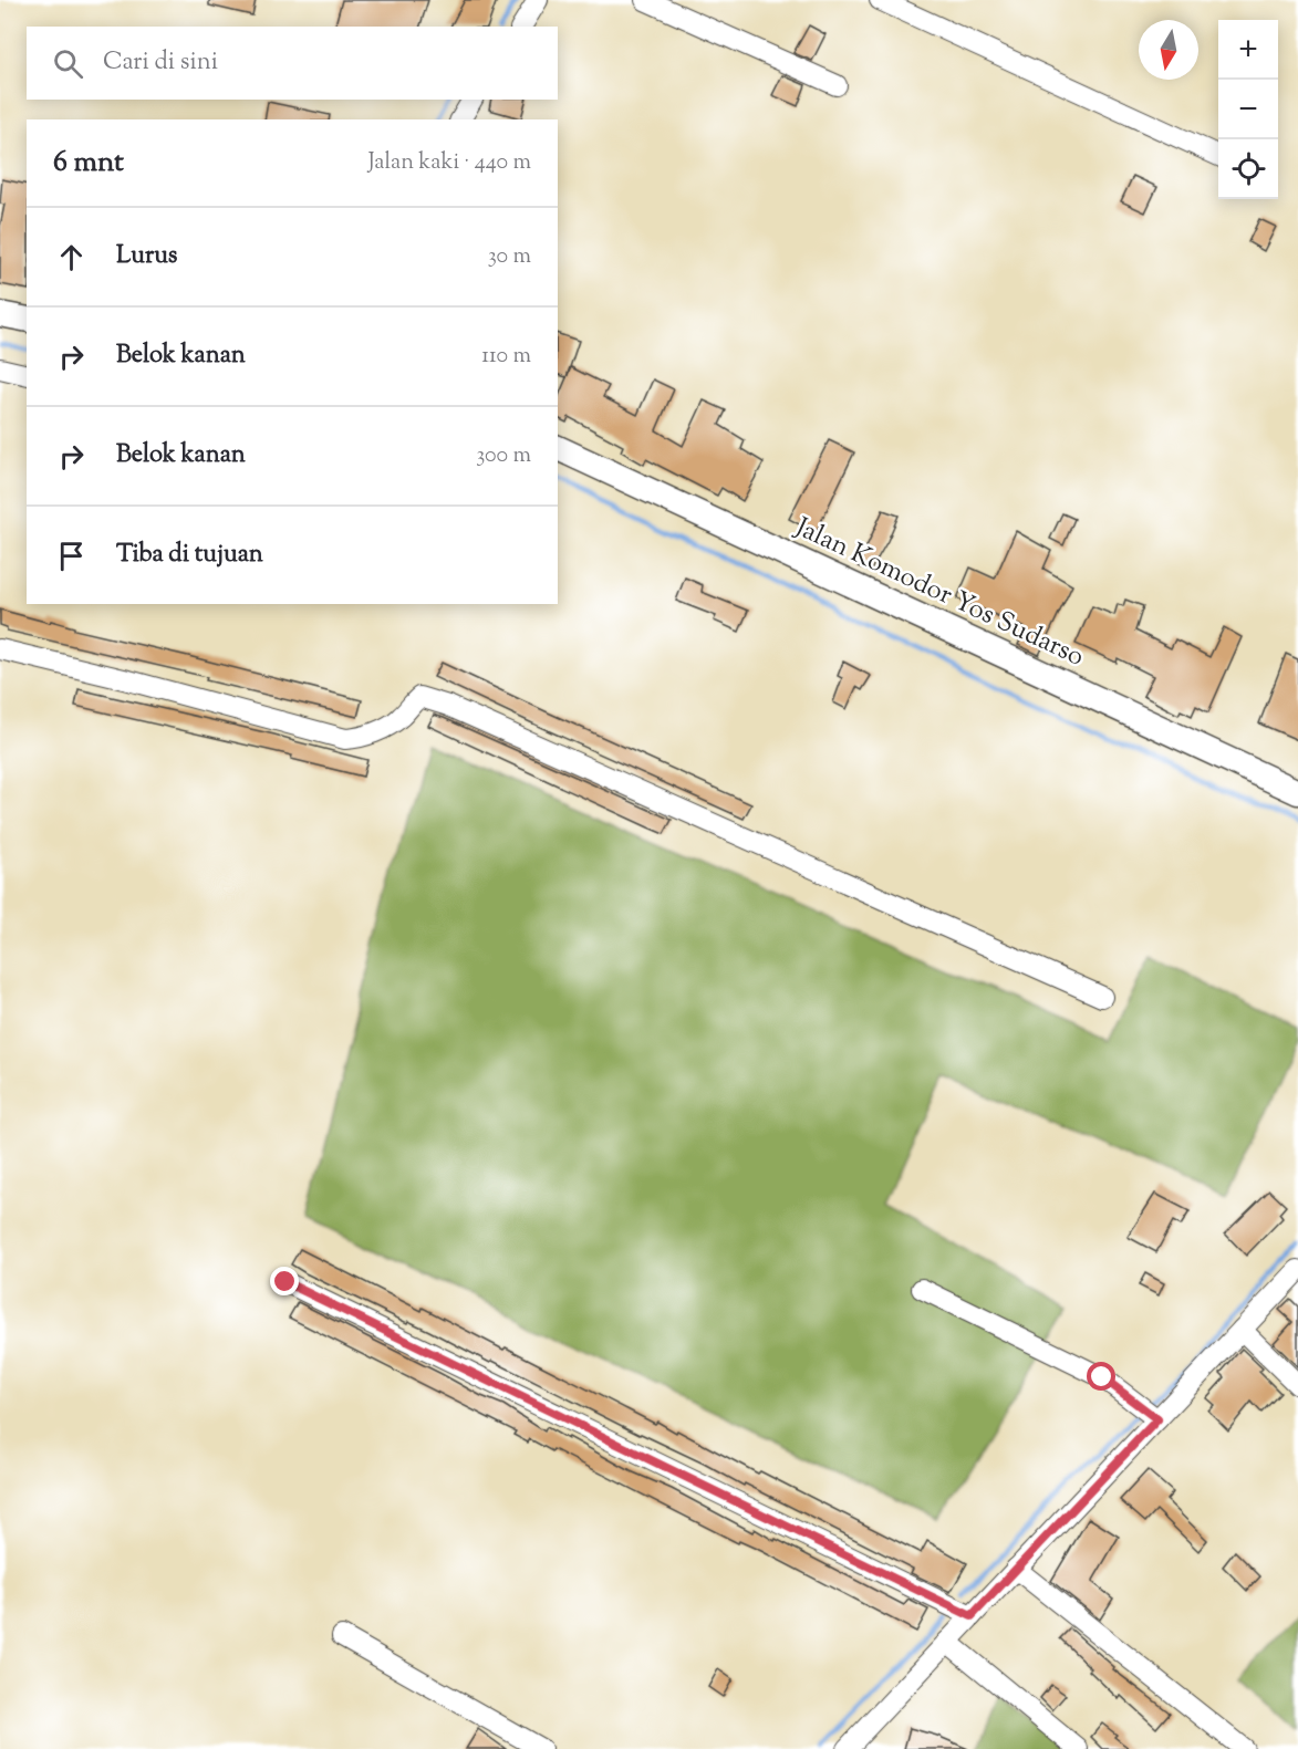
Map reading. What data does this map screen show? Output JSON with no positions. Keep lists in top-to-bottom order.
{
  "streets": {
    "street": ["Jalan Komodor Yos Sudarso"]
  },
  "north": "bottom",
  "page": {
    "map_buttons": ["+", "−"],
    "search": "Cari di sini",
    "heading": ["6 mnt", "Jalan kaki · 440 m"],
    "list": [
      ["Lurus", "30 m"],
      ["Belok kanan", "110 m"],
      ["Belok kanan", "300 m"],
      "Tiba di tujuan"
    ]
  }
}
